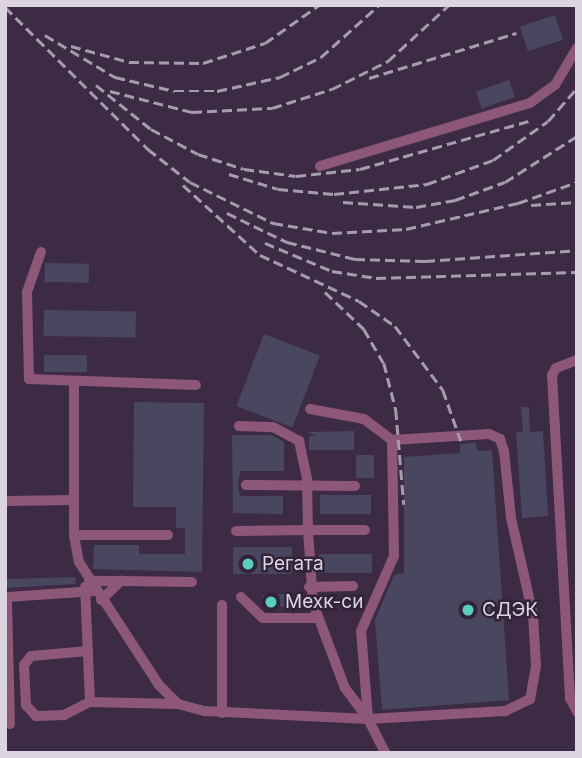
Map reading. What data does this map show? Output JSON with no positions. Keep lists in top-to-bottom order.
{
  "places": ["Регата", "Мехк-си", "СДЭК"]
}
